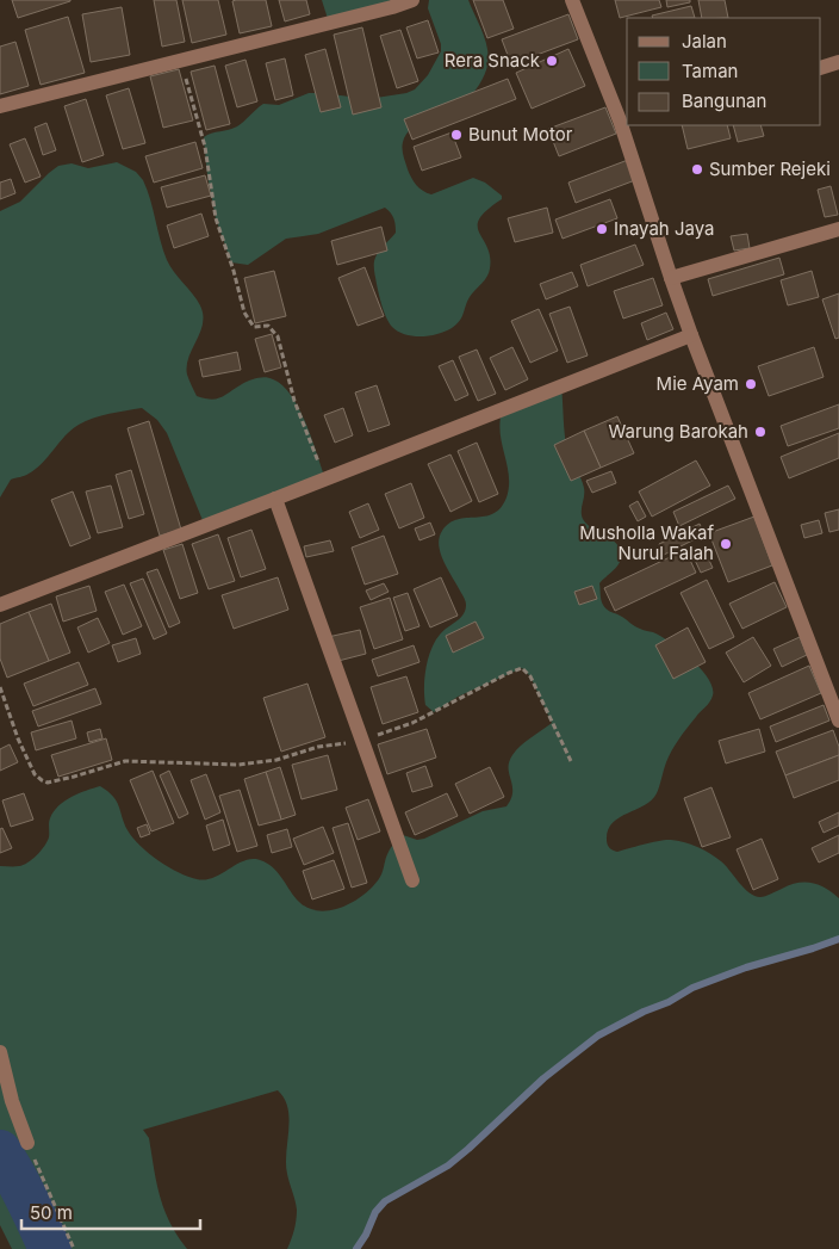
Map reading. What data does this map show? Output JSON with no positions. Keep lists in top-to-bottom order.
{
  "places": [
    "Rera Snack",
    "Bunut Motor",
    "Sumber Rejeki",
    "Inayah Jaya",
    "Mie Ayam",
    "Warung Barokah",
    "Musholla Wakaf Nurul Falah"
  ],
  "legend": ["Jalan", "Taman", "Bangunan"],
  "scale_bar": "50 m"
}
